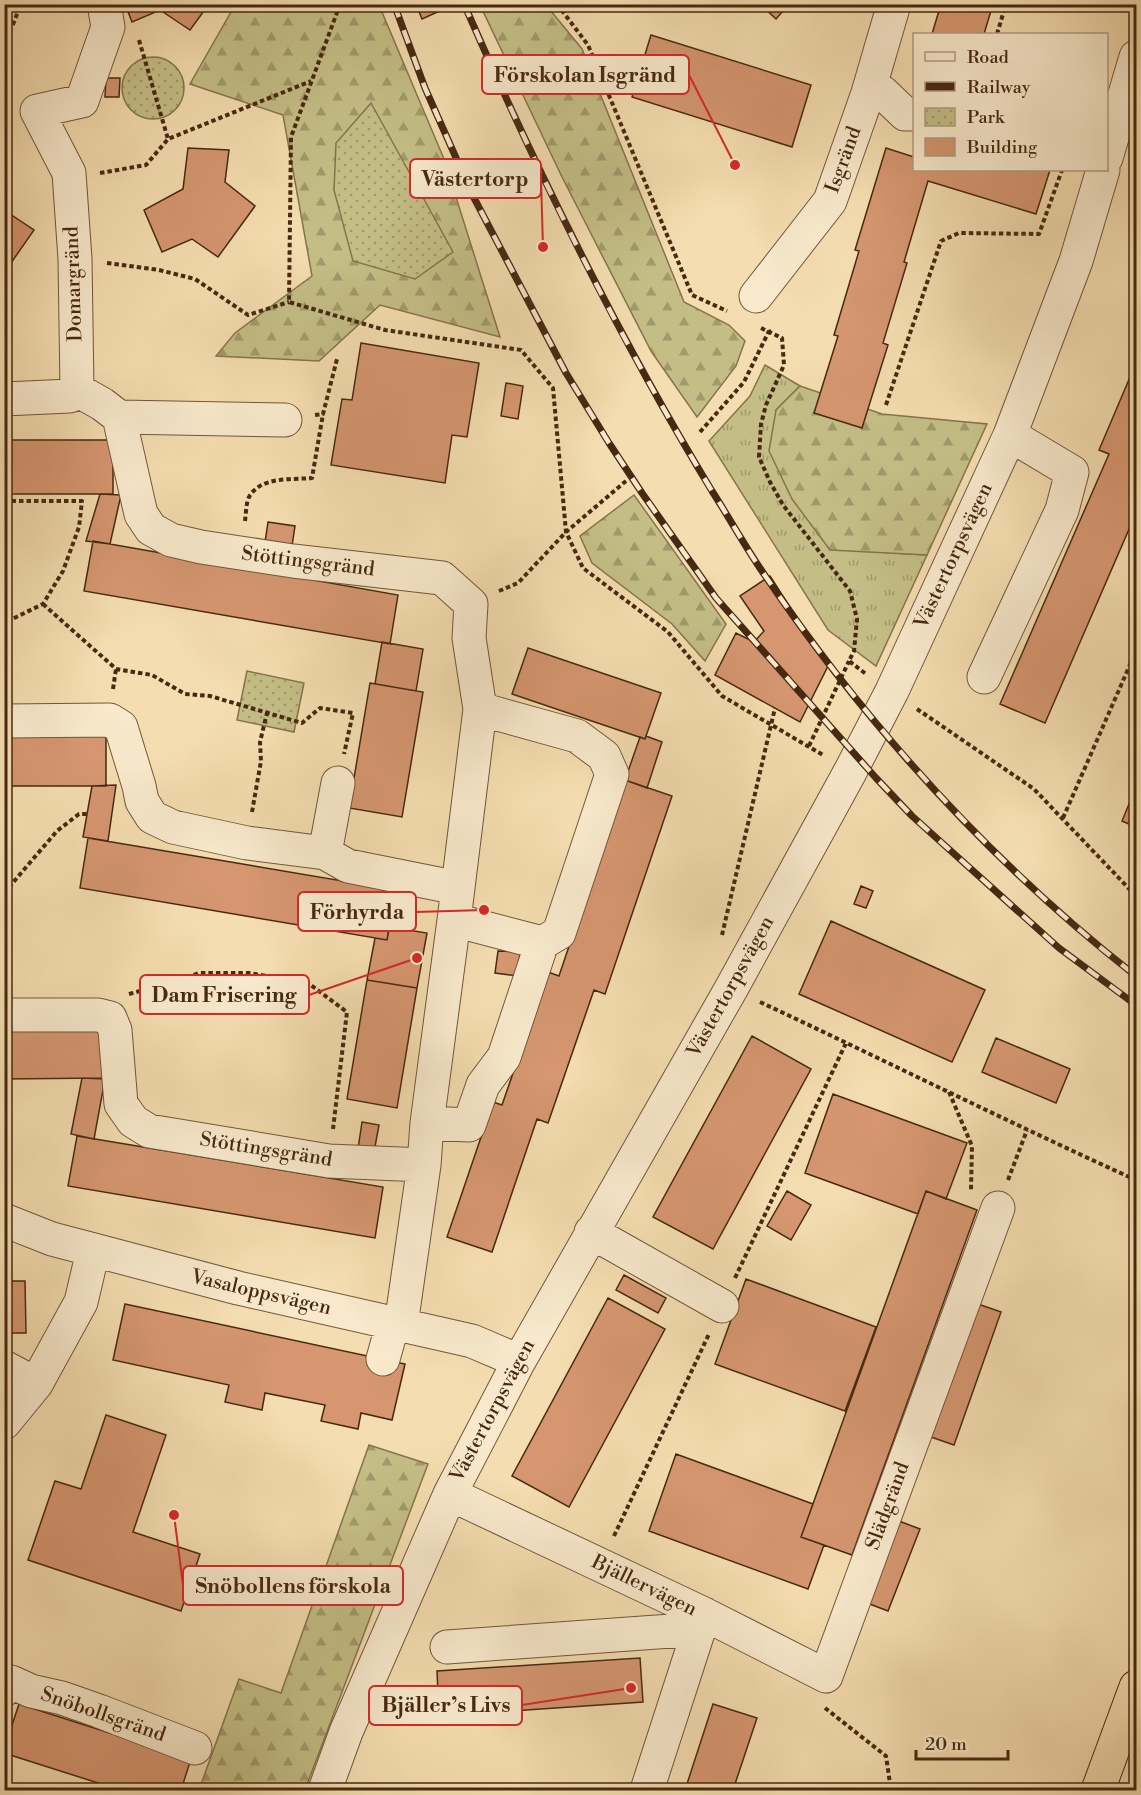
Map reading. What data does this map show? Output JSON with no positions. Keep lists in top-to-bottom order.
{
  "streets": {
    "street": [
      "Isgränd",
      "Domargränd",
      "Västertorpsvägen",
      "Stöttingsgränd",
      "Vasaloppsvägen",
      "Slädgränd",
      "Bjällervägen",
      "Snöbollsgränd"
    ]
  },
  "crossings": [
    ["Västertorpsvägen", "Vasaloppsvägen"],
    ["Västertorpsvägen", "Bjällervägen"],
    ["Slädgränd", "Bjällervägen"]
  ],
  "places": [
    "Förskolan Isgränd",
    "Västertorp",
    "Förhyrda",
    "Dam Frisering",
    "Snöbollens förskola",
    "Bjäller’s Livs"
  ],
  "legend": [
    "Road",
    "Railway",
    "Park",
    "Building"
  ],
  "scale_bar": "20 m"
}
